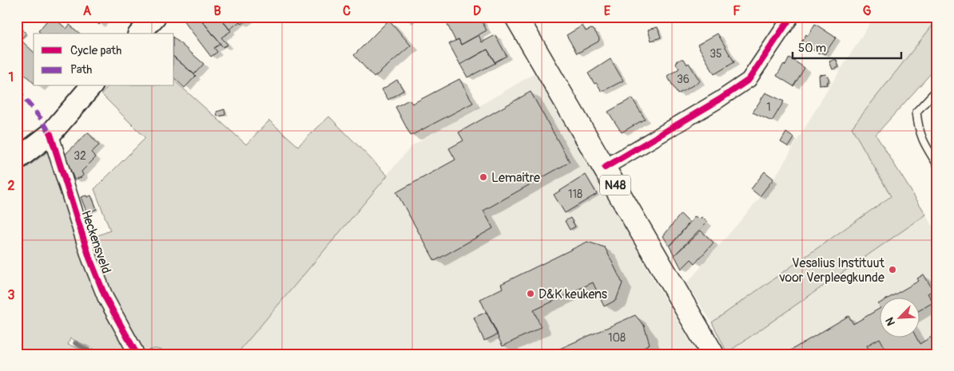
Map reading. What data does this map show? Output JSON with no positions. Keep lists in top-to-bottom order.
{
  "streets": {
    "main road": ["N48"],
    "street": ["Heckensveld"]
  },
  "places": ["Lemaitre", "Vesalius Instituut voor Verpleegkunde", "D&K keukens"],
  "house_numbers": [
    "35",
    "36",
    "1",
    "32",
    "118",
    "108"
  ],
  "legend": ["Cycle path", "Path"],
  "scale_bar": "50 m",
  "north": "bottom left",
  "grid": {
    "columns": [
      "A",
      "B",
      "C",
      "D",
      "E",
      "F",
      "G"
    ],
    "rows": ["1", "2", "3"]
  }
}
